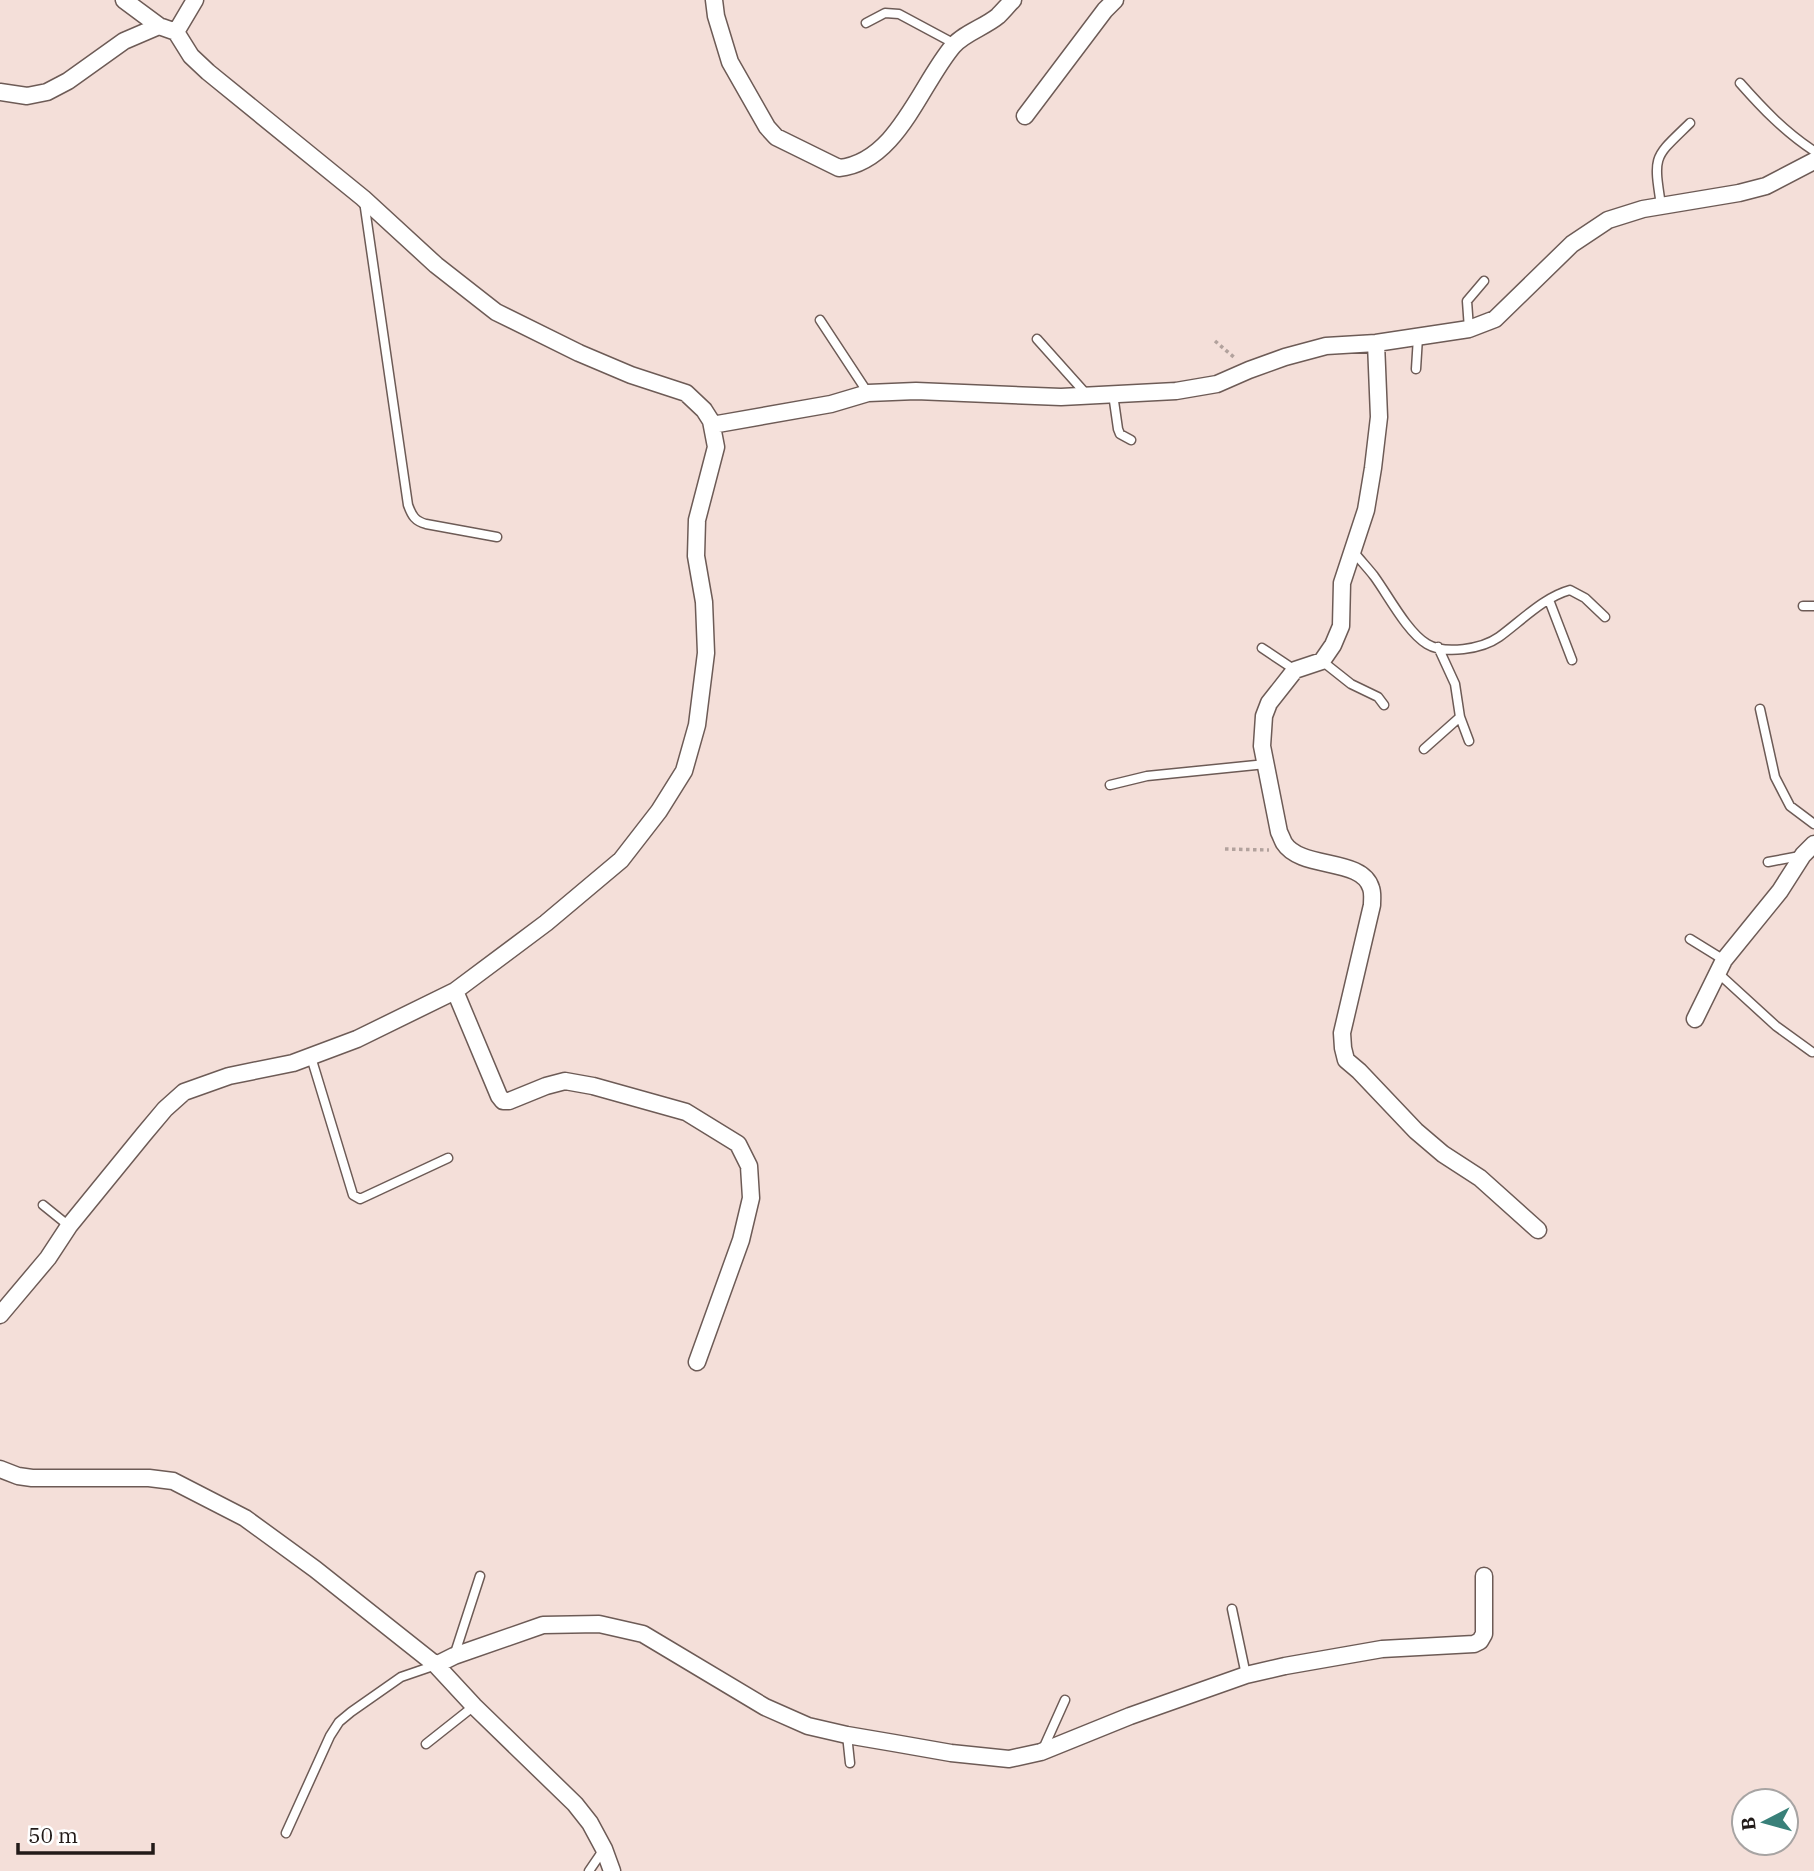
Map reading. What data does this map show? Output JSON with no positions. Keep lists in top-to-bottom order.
{
  "scale_bar": "50 m",
  "north": "left"
}
